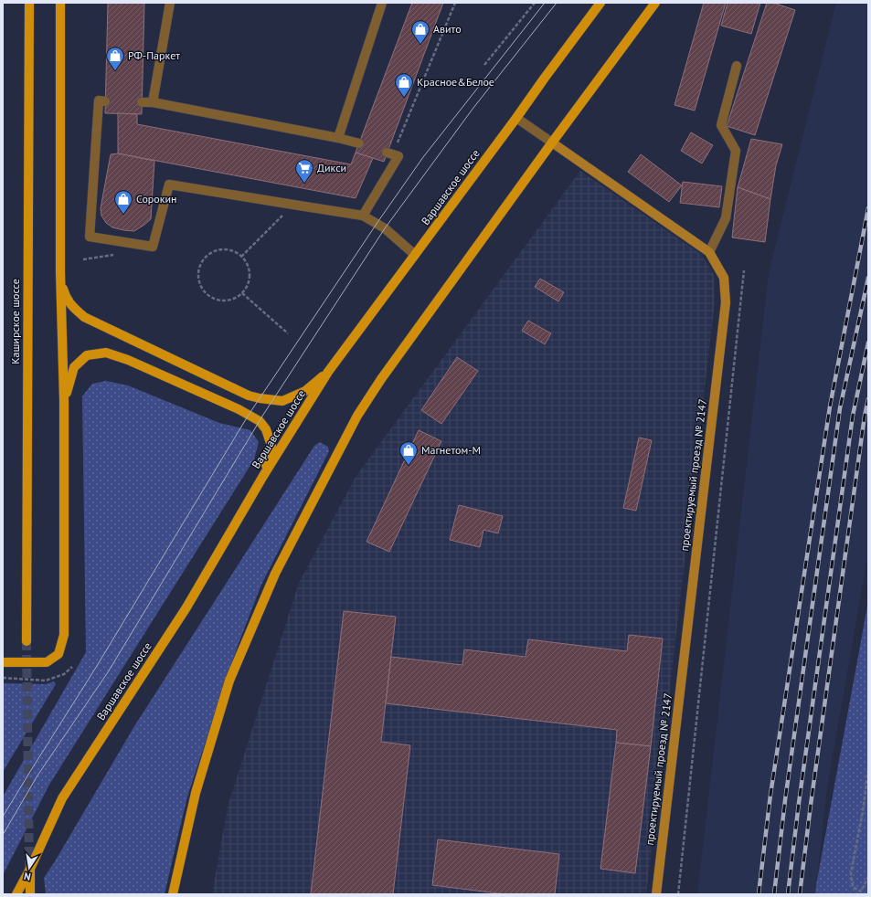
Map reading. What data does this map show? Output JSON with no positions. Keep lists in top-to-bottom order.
{
  "streets": {
    "main road": ["Варшавское шоссе", "Каширское шоссе"],
    "street": ["проектируемый проезд № 2147"]
  },
  "places": {
    "shop": [
      "Авито",
      "РФ-Паркет",
      "Красное&Белое",
      "Сорокин",
      "Магнетом-М"
    ],
    "supermarket": ["Дикси"]
  },
  "north": "bottom"
}
